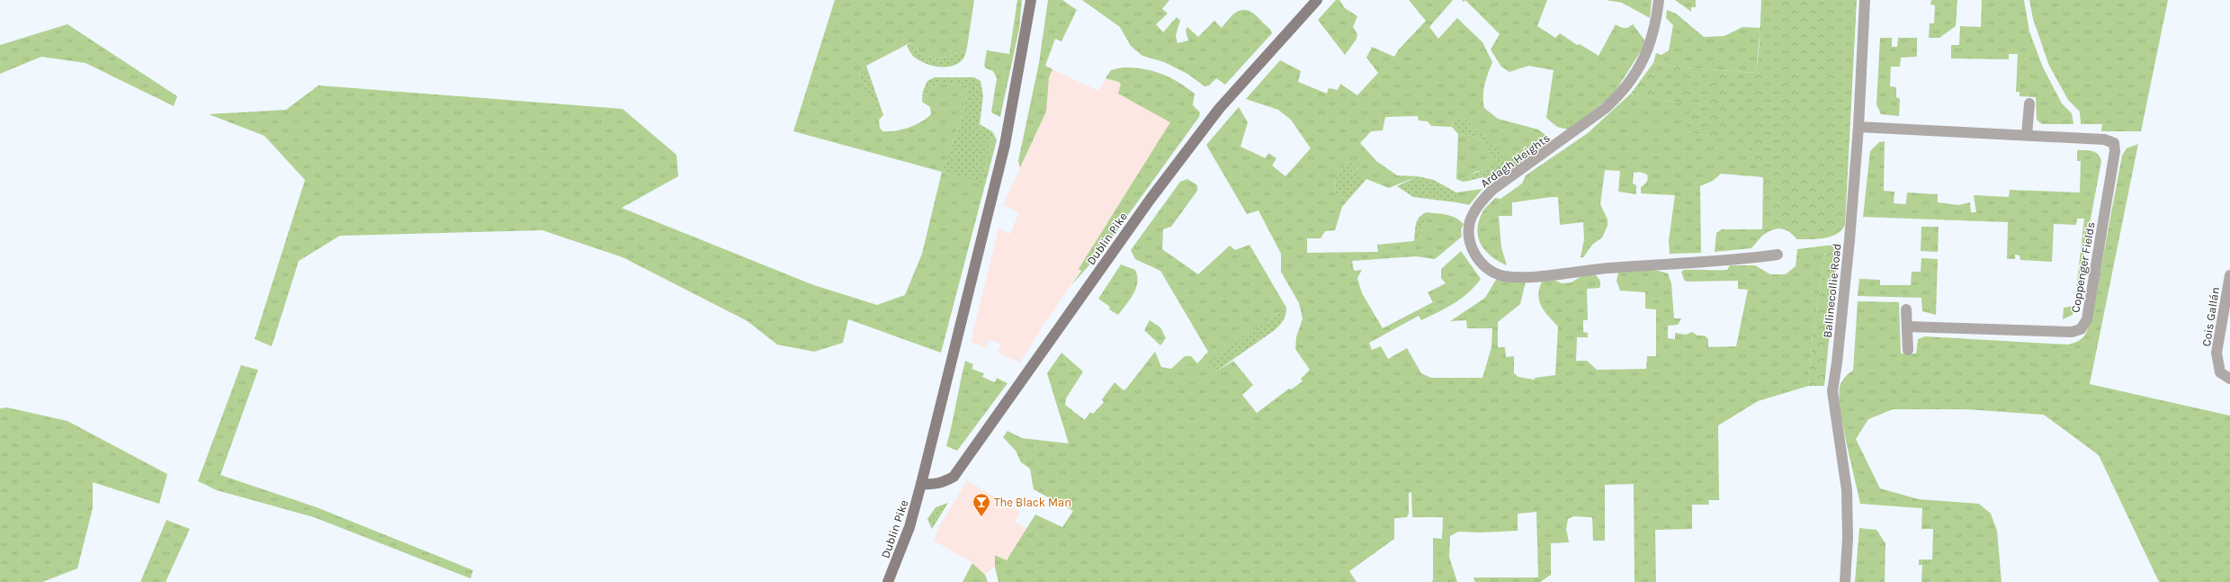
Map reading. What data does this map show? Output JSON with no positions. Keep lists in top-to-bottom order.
{
  "streets": {
    "street": [
      "Ardagh Heights",
      "Dublin Pike",
      "Coppenger Fields",
      "Ballinecollie Road",
      "Cois Gallán"
    ]
  },
  "crossings": [
    ["Coppenger Fields", "Ballinecollie Road"]
  ],
  "places": {
    "bar": ["The Black Man"]
  }
}
